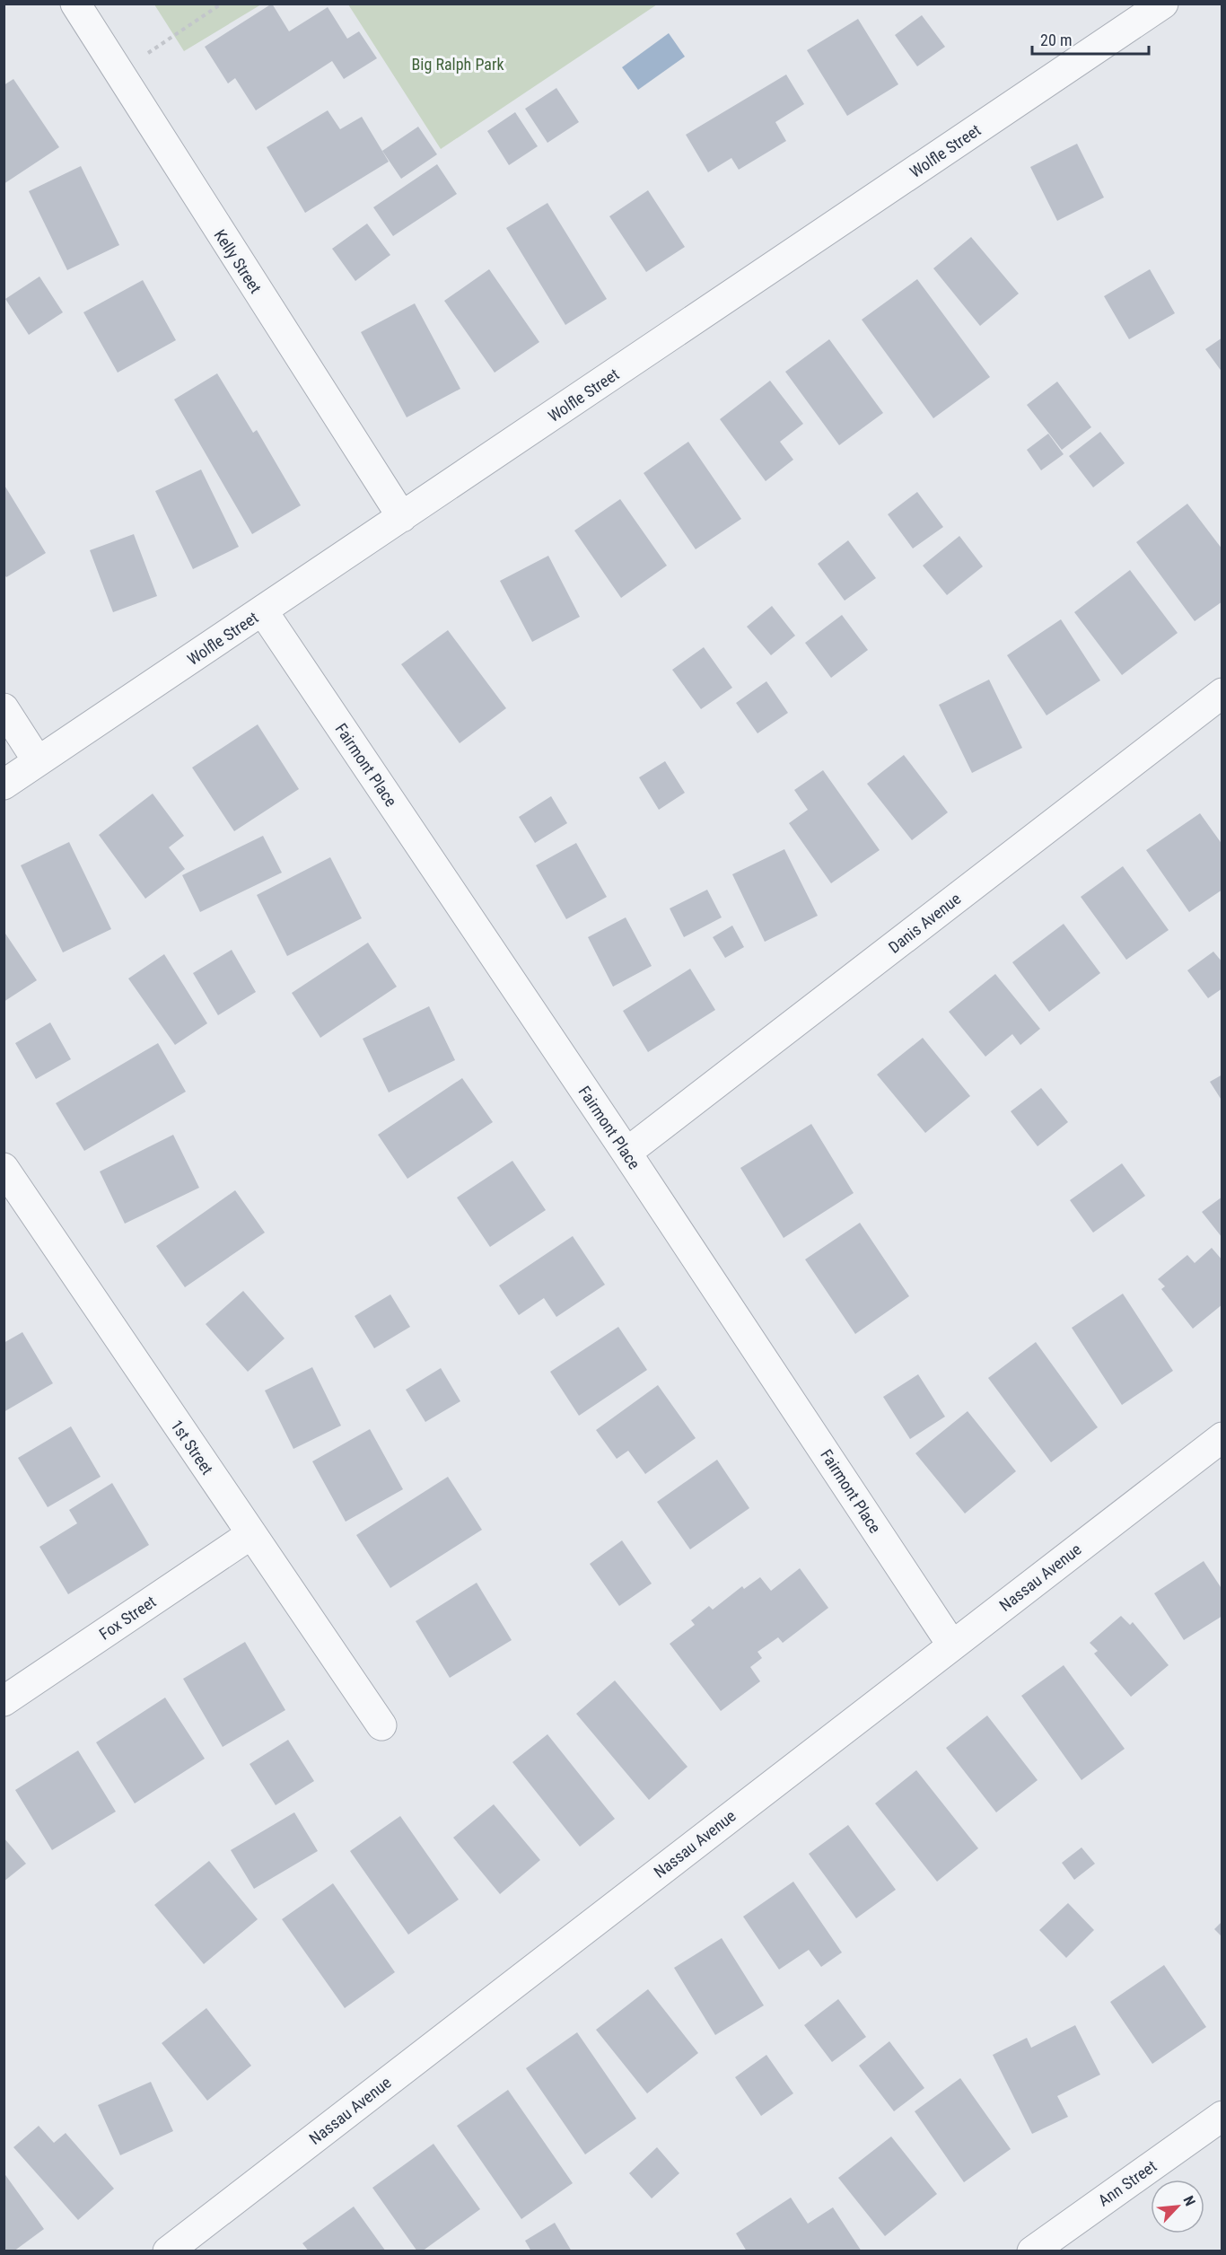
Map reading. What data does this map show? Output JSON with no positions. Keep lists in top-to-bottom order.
{
  "streets": {
    "street": [
      "Wolfle Street",
      "Kelly Street",
      "Fairmont Place",
      "Danis Avenue",
      "1st Street",
      "Nassau Avenue",
      "Fox Street",
      "Ann Street"
    ]
  },
  "crossings": [
    ["Wolfle Street", "Kelly Street"],
    ["Wolfle Street", "Fairmont Place"],
    ["Fairmont Place", "Danis Avenue"],
    ["Fairmont Place", "Nassau Avenue"],
    ["1st Street", "Fox Street"]
  ],
  "parks": ["Big Ralph Park"],
  "scale_bar": "20 m",
  "north": "top right"
}
